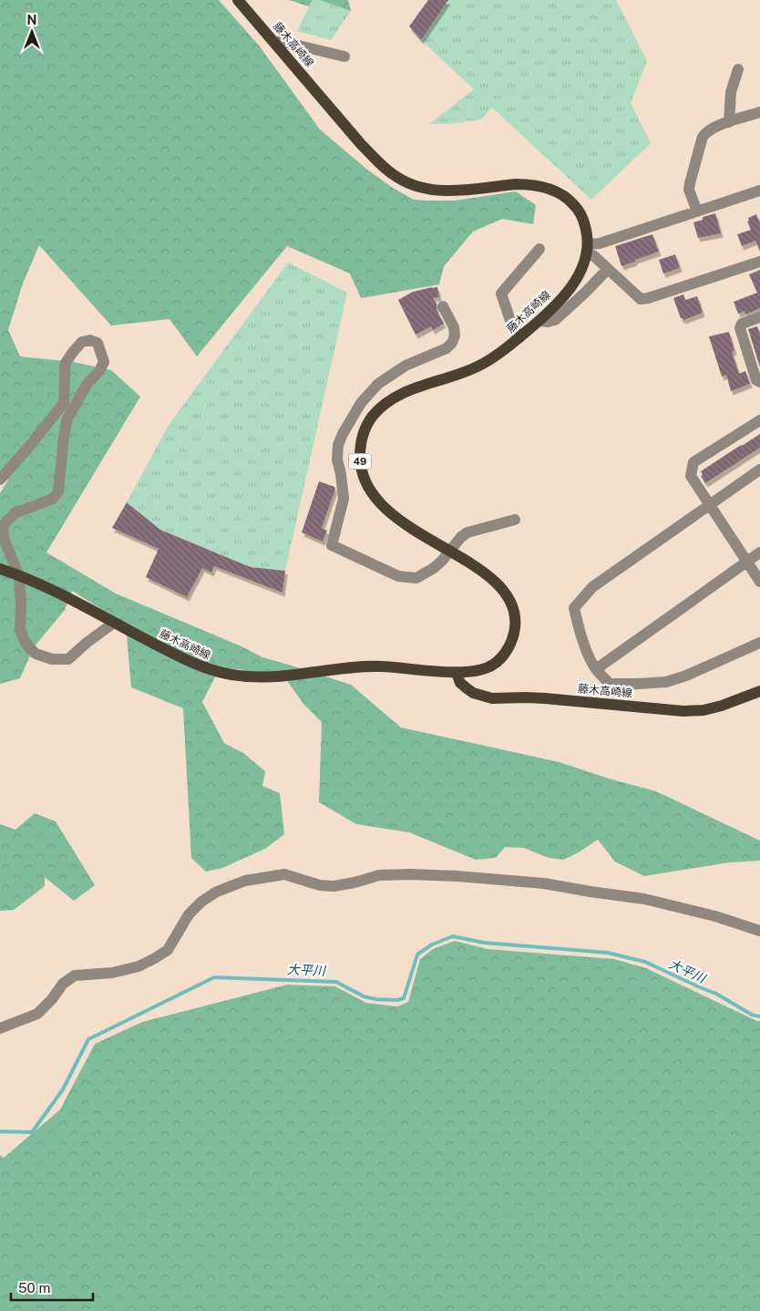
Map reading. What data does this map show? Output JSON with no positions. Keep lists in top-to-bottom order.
{
  "streets": {
    "main road": ["藤木高崎線", "49"]
  },
  "water": ["大平川"],
  "scale_bar": "50 m",
  "north": "top"
}
